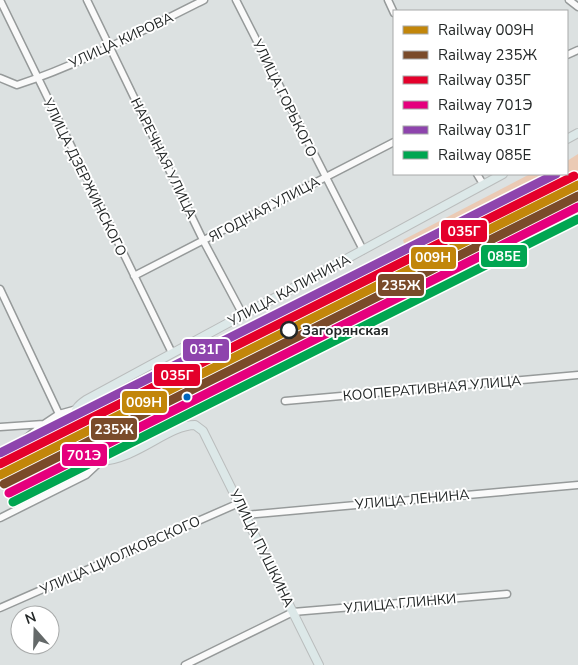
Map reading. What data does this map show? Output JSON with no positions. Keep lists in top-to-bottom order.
{
  "streets": {
    "main road": ["УЛИЦА КАЛИНИНА", "УЛИЦА ПУШКИНА"],
    "street": [
      "УЛИЦА КИРОВА",
      "УЛИЦА ГОРЬКОГО",
      "НАРЕЧНАЯ УЛИЦА",
      "УЛИЦА ДЗЕРЖИНСКОГО",
      "ЯГОДНАЯ УЛИЦА",
      "КООПЕРАТИВНАЯ УЛИЦА",
      "УЛИЦА ЛЕНИНА",
      "УЛИЦА ЦИОЛКОВСКОГО",
      "УЛИЦА ГЛИНКИ"
    ]
  },
  "crossings": [
    ["УЛИЦА КИРОВА", "НАРЕЧНАЯ УЛИЦА"],
    ["УЛИЦА КИРОВА", "УЛИЦА ДЗЕРЖИНСКОГО"],
    ["УЛИЦА ГОРЬКОГО", "ЯГОДНАЯ УЛИЦА"],
    ["УЛИЦА ГОРЬКОГО", "УЛИЦА КАЛИНИНА"],
    ["НАРЕЧНАЯ УЛИЦА", "ЯГОДНАЯ УЛИЦА"],
    ["НАРЕЧНАЯ УЛИЦА", "УЛИЦА КАЛИНИНА"],
    ["УЛИЦА ДЗЕРЖИНСКОГО", "ЯГОДНАЯ УЛИЦА"],
    ["УЛИЦА ДЗЕРЖИНСКОГО", "УЛИЦА КАЛИНИНА"],
    ["УЛИЦА ЛЕНИНА", "УЛИЦА ПУШКИНА"],
    ["УЛИЦА ПУШКИНА", "УЛИЦА ЦИОЛКОВСКОГО"],
    ["УЛИЦА ПУШКИНА", "УЛИЦА ГЛИНКИ"]
  ],
  "places": ["Загорянская"],
  "lines": [
    "rail line 031Г",
    "rail line 035Г",
    "rail line 009Н",
    "rail line 235Ж",
    "rail line 701Э",
    "rail line 085Е"
  ],
  "legend": [
    "Railway 009Н",
    "Railway 235Ж",
    "Railway 035Г",
    "Railway 701Э",
    "Railway 031Г",
    "Railway 085Е"
  ],
  "north": "top"
}
